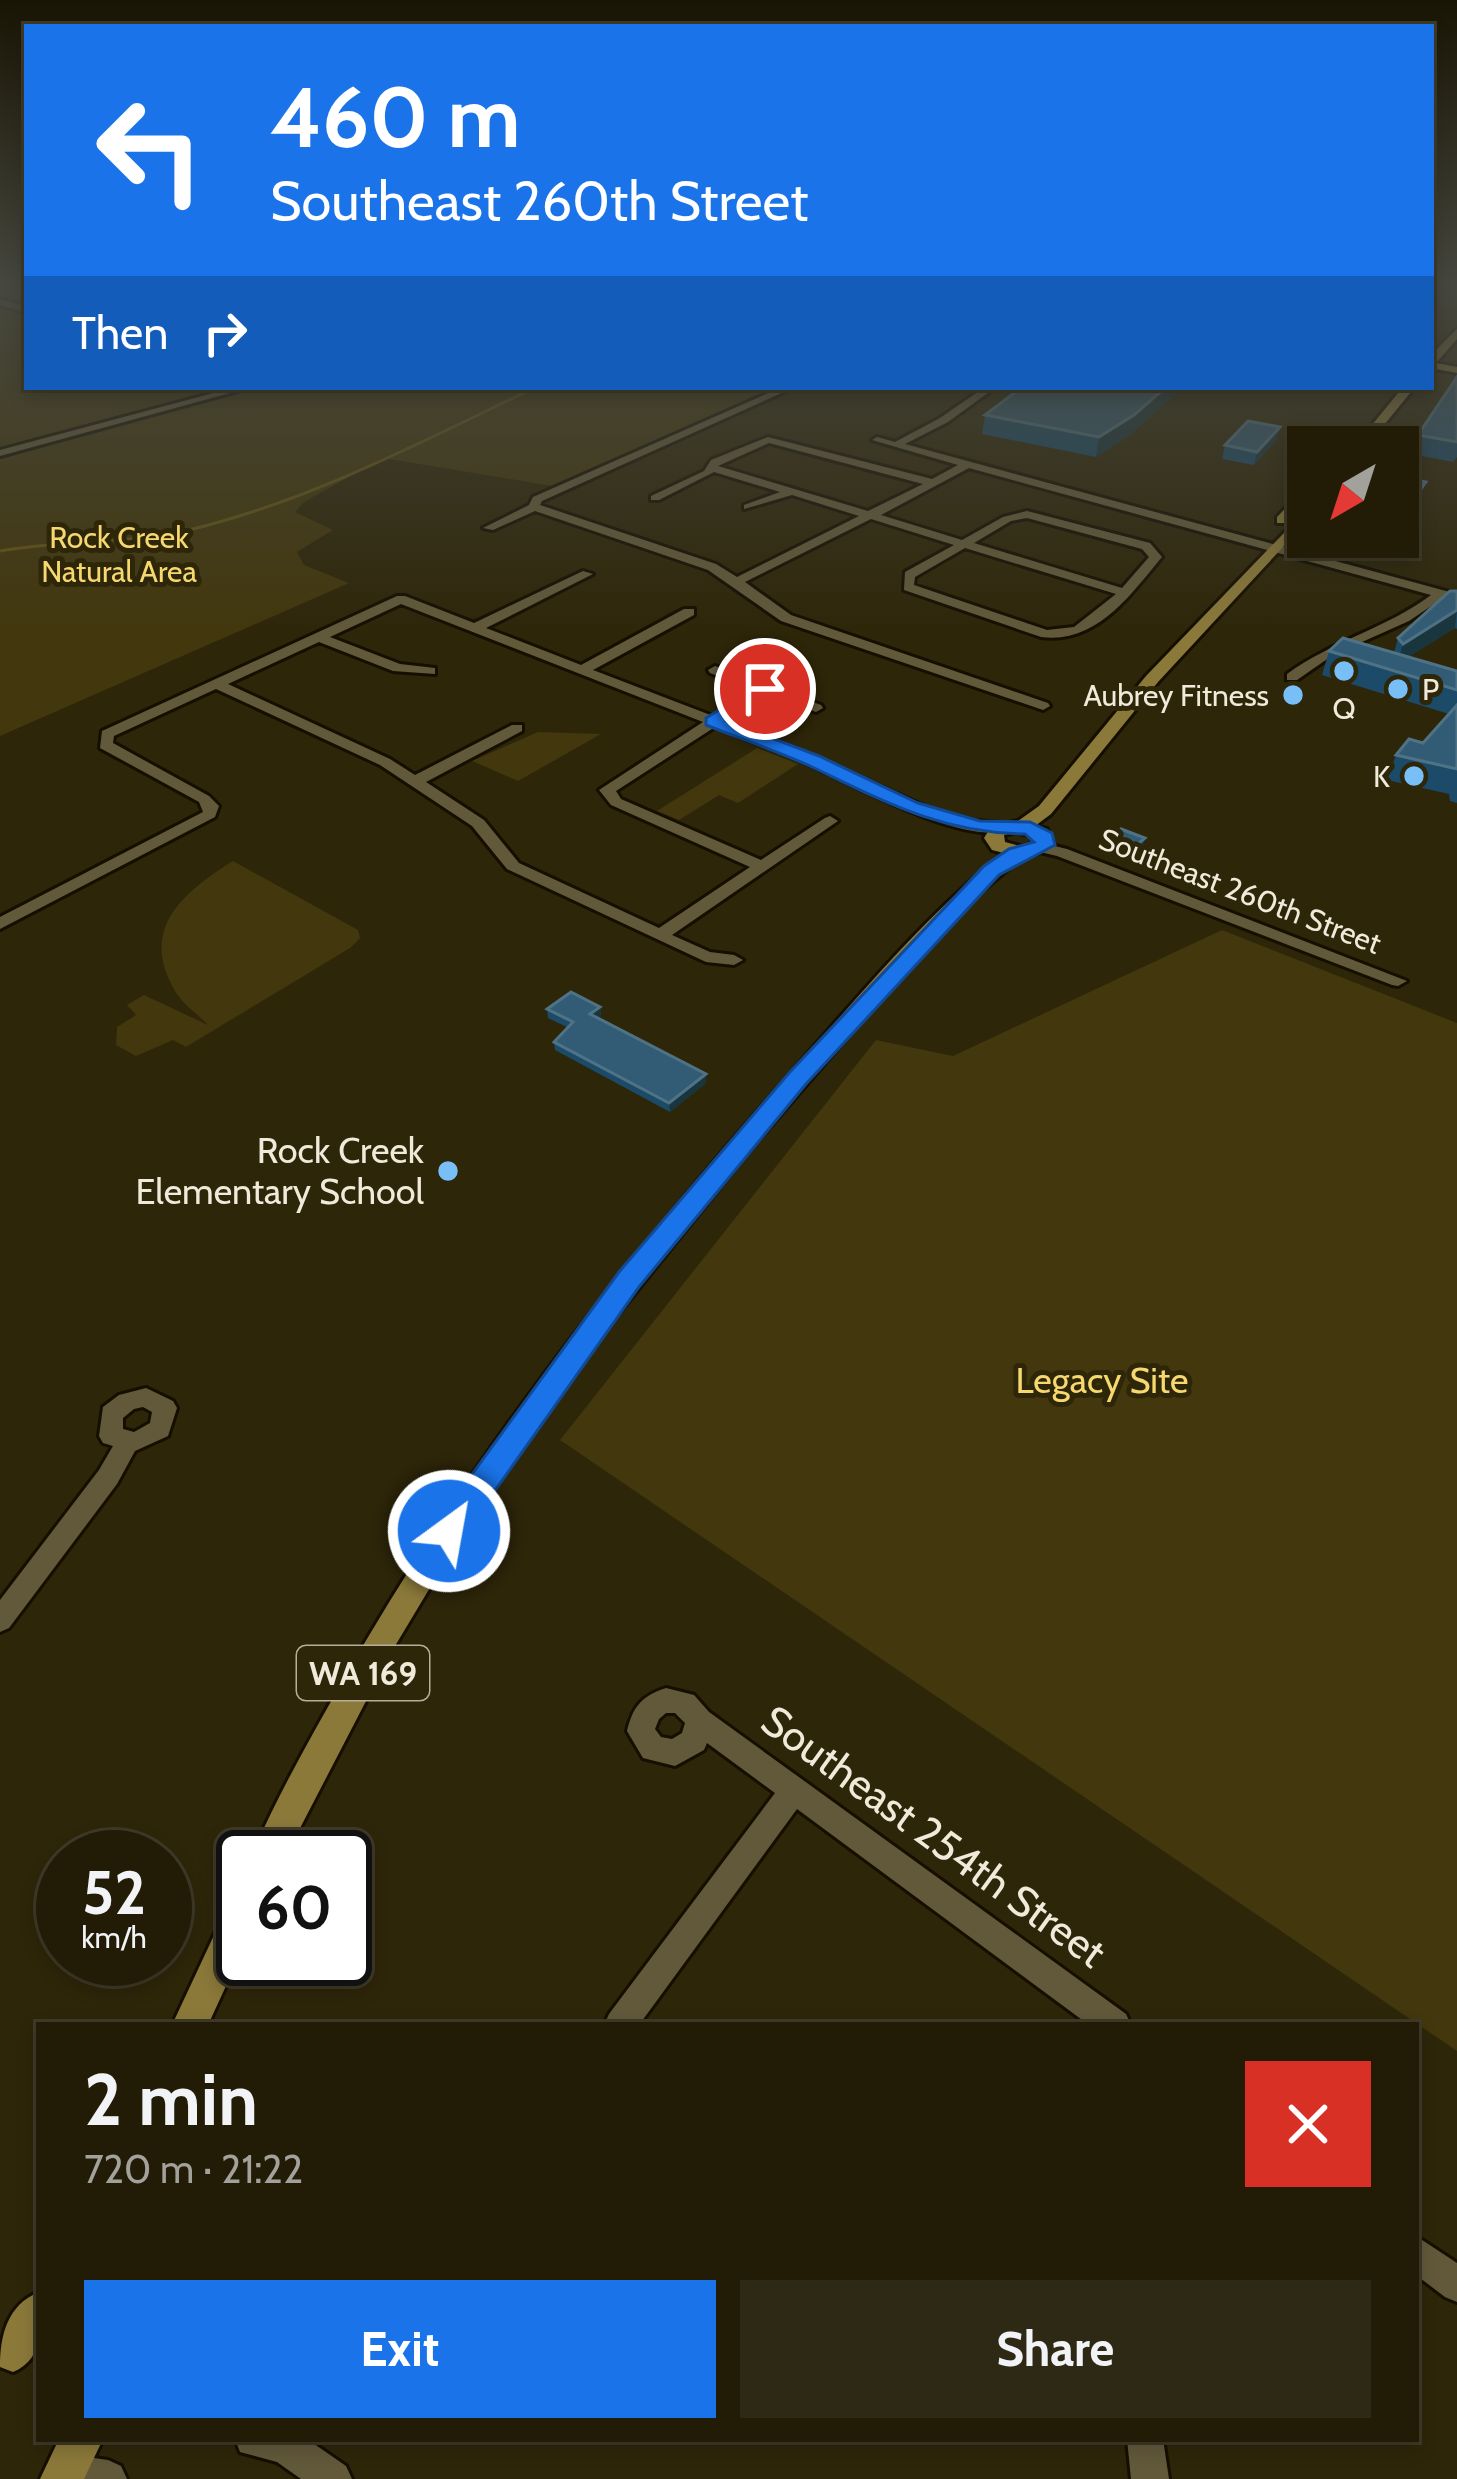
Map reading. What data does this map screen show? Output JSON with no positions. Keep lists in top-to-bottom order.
{
  "streets": {
    "main road": ["WA 169"],
    "street": ["Southeast 260th Street", "Southeast 254th Street"]
  },
  "crossings": [
    ["Southeast 260th Street", "WA 169"]
  ],
  "parks": ["Rock Creek Natural Area", "Legacy Site"],
  "places": [
    "Q",
    "P",
    "Aubrey Fitness",
    "K",
    "Rock Creek Elementary School"
  ],
  "north": "bottom left",
  "page": {
    "turn": ["460 m", "Southeast 260th Street"],
    "then": "Then",
    "speed": "52 km/h",
    "limit": "60",
    "heading": ["2 min", "720 m · 21:22"],
    "buttons": ["Exit", "Share"]
  }
}
